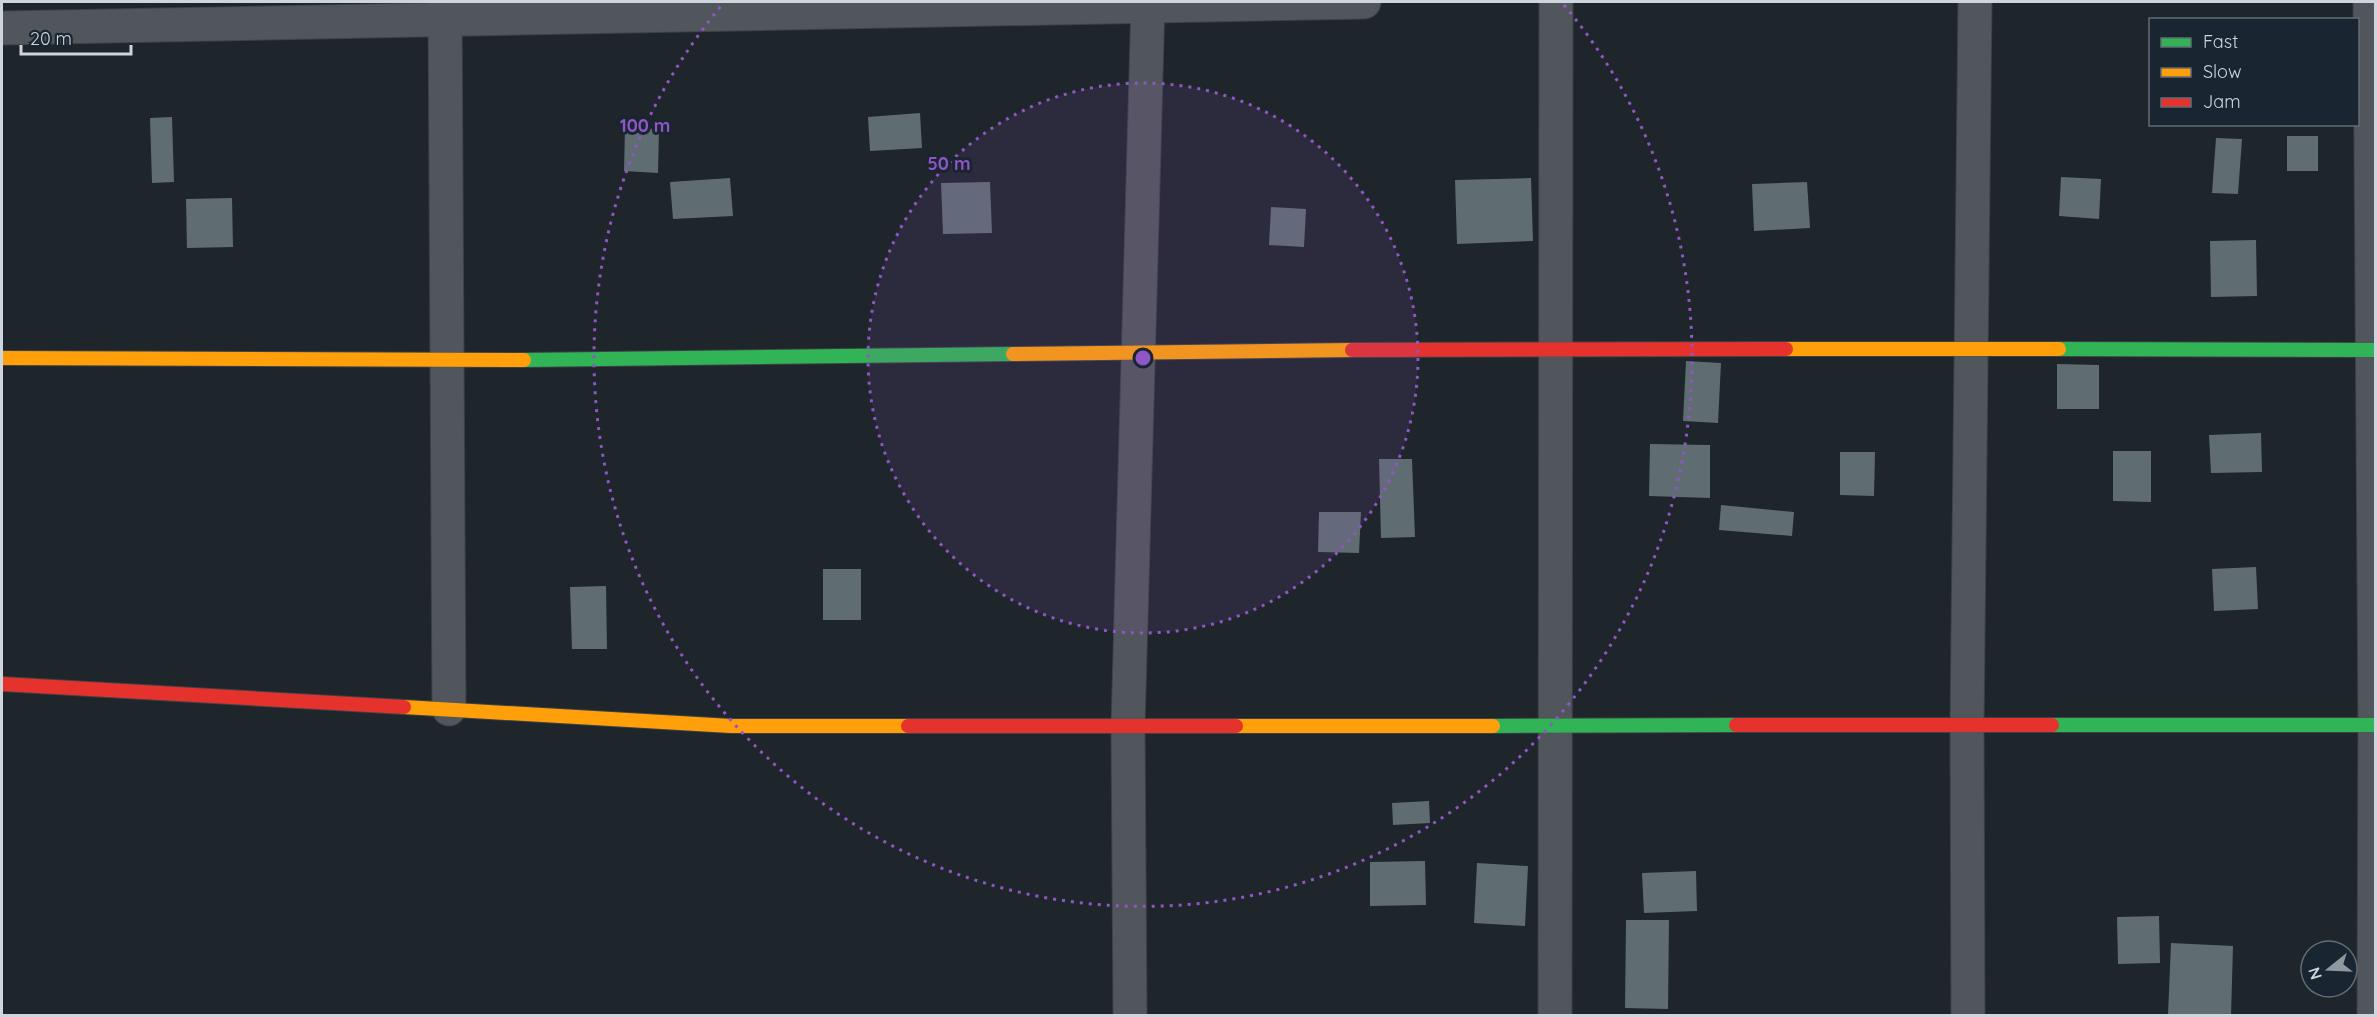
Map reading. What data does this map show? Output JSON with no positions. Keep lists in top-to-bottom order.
{
  "legend": ["Fast", "Slow", "Jam"],
  "scale_bar": "20 m",
  "north": "left",
  "rings": ["100 m", "50 m"]
}
